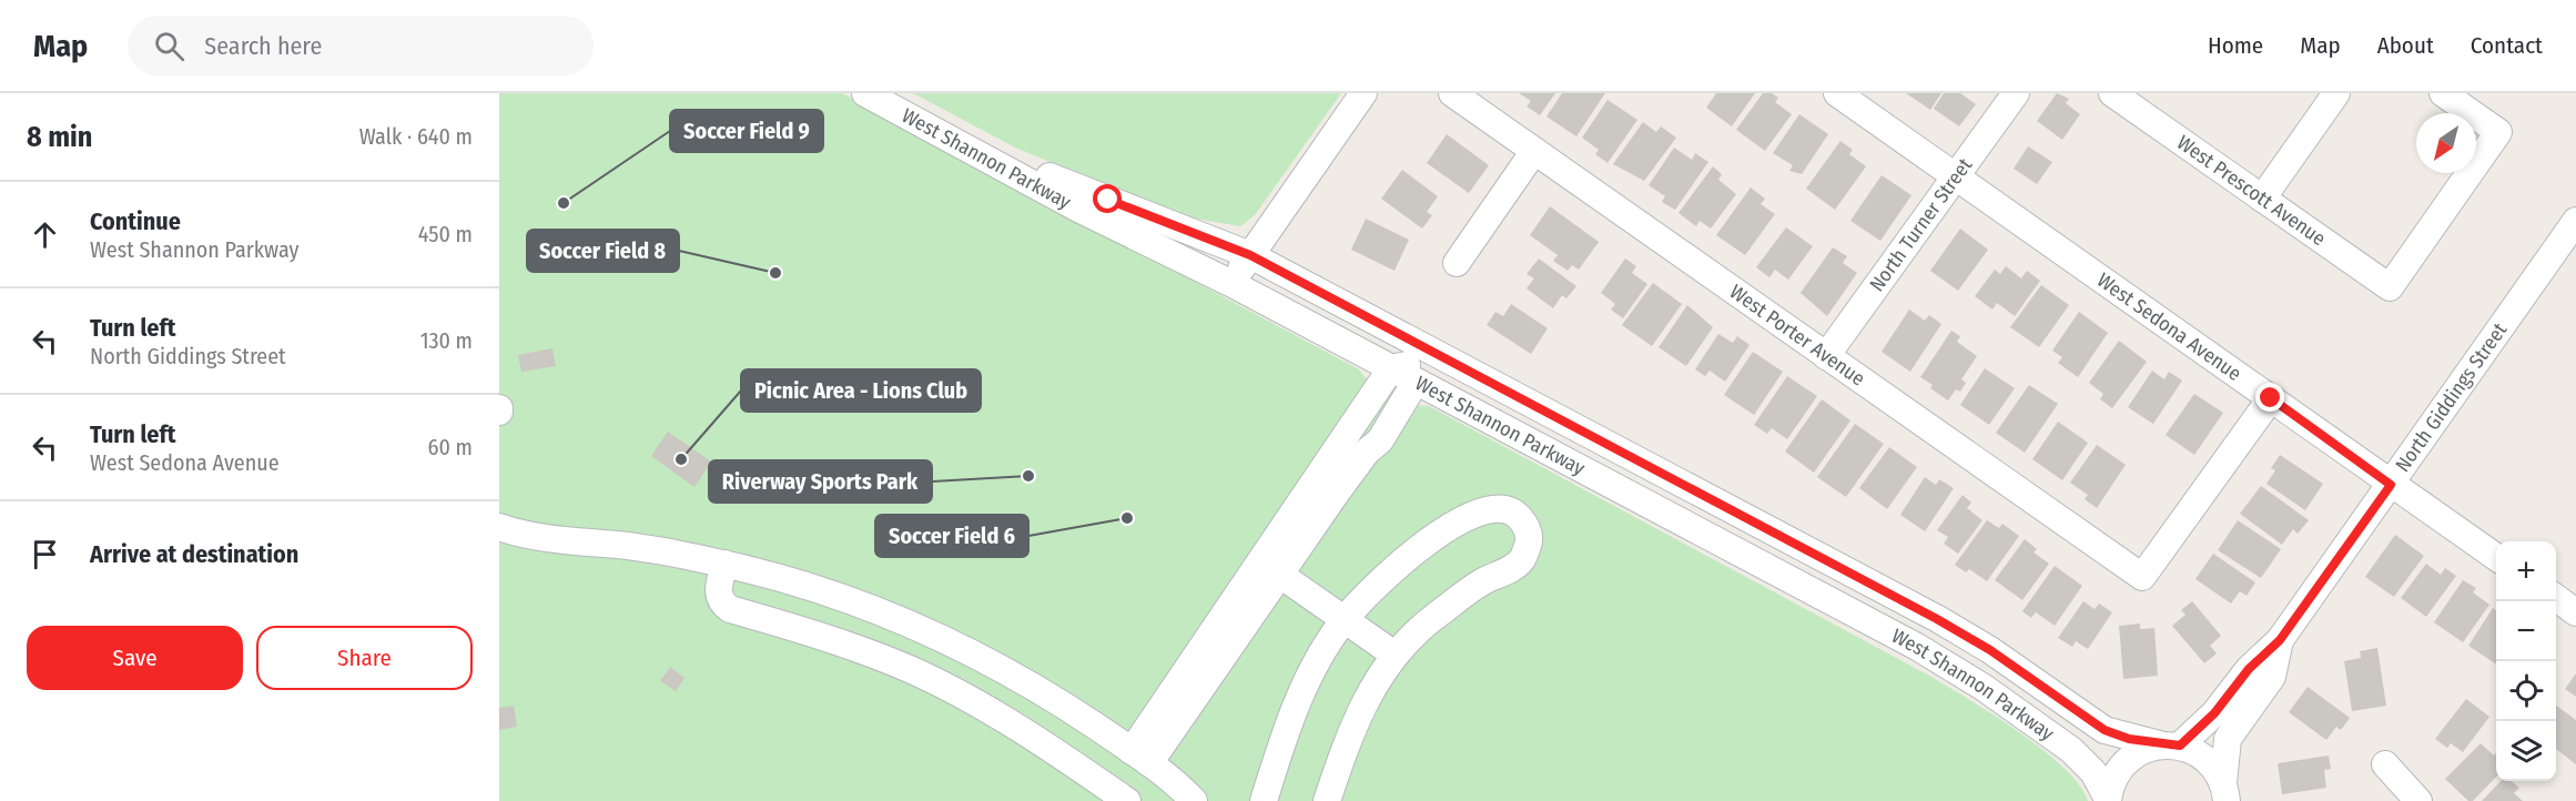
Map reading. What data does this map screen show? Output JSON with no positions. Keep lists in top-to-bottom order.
{
  "streets": {
    "street": [
      "West Shannon Parkway",
      "West Prescott Avenue",
      "North Turner Street",
      "West Sedona Avenue",
      "West Porter Avenue",
      "North Giddings Street"
    ]
  },
  "crossings": [
    ["West Shannon Parkway", "North Giddings Street"],
    ["North Turner Street", "West Sedona Avenue"],
    ["North Turner Street", "West Porter Avenue"],
    ["West Sedona Avenue", "West Porter Avenue"],
    ["West Sedona Avenue", "North Giddings Street"]
  ],
  "places": [
    "Soccer Field 9",
    "Soccer Field 8",
    "Picnic Area - Lions Club",
    "Riverway Sports Park",
    "Soccer Field 6"
  ],
  "north": "bottom left",
  "page": {
    "header": "Map",
    "search": "Search here",
    "nav": [
      "Home",
      "Map",
      "About",
      "Contact"
    ],
    "heading": ["8 min", "Walk · 640 m"],
    "list": [
      ["Continue", "West Shannon Parkway", "450 m"],
      ["Turn left", "North Giddings Street", "130 m"],
      ["Turn left", "West Sedona Avenue", "60 m"],
      "Arrive at destination"
    ],
    "map_buttons": ["+", "−"],
    "buttons": ["Save", "Share"]
  }
}
